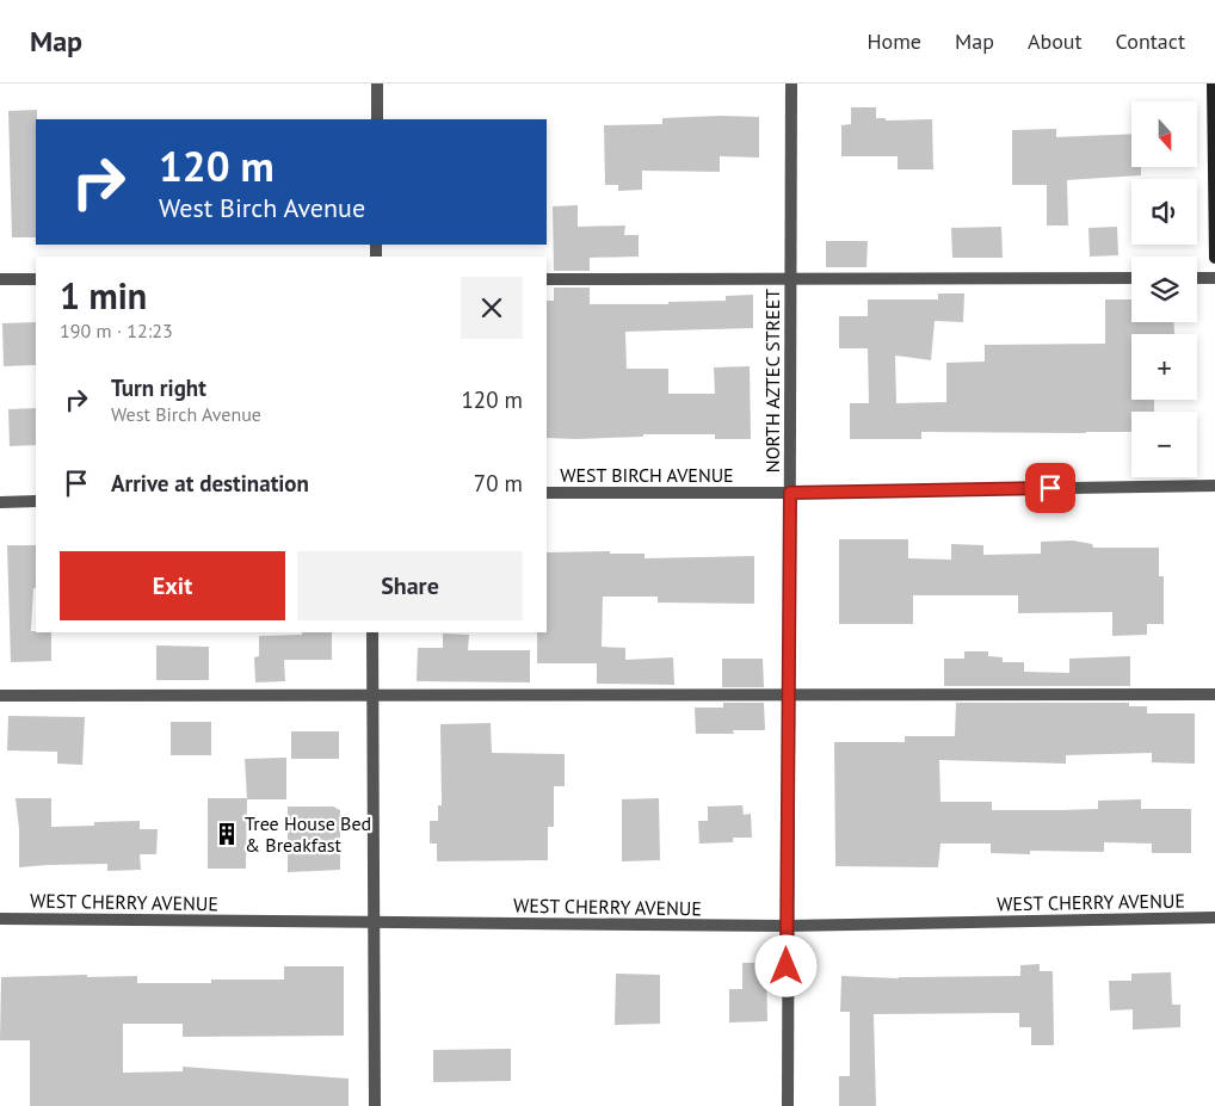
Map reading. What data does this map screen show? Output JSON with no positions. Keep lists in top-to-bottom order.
{
  "streets": {
    "street": ["NORTH AZTEC STREET", "WEST BIRCH AVENUE", "WEST CHERRY AVENUE"]
  },
  "crossings": [
    ["NORTH AZTEC STREET", "WEST BIRCH AVENUE"],
    ["NORTH AZTEC STREET", "WEST CHERRY AVENUE"]
  ],
  "places": {
    "building": ["Tree House Bed & Breakfast"]
  },
  "north": "bottom",
  "page": {
    "header": "Map",
    "nav": [
      "Home",
      "Map",
      "About",
      "Contact"
    ],
    "map_buttons": ["+", "−"],
    "turn": ["120 m", "West Birch Avenue"],
    "heading": ["1 min", "190 m · 12:23"],
    "list": [
      {
        "name": "Turn right",
        "note": "West Birch Avenue",
        "value": "120 m"
      },
      {
        "name": "Arrive at destination",
        "value": "70 m"
      }
    ],
    "buttons": ["Exit", "Share"]
  }
}
